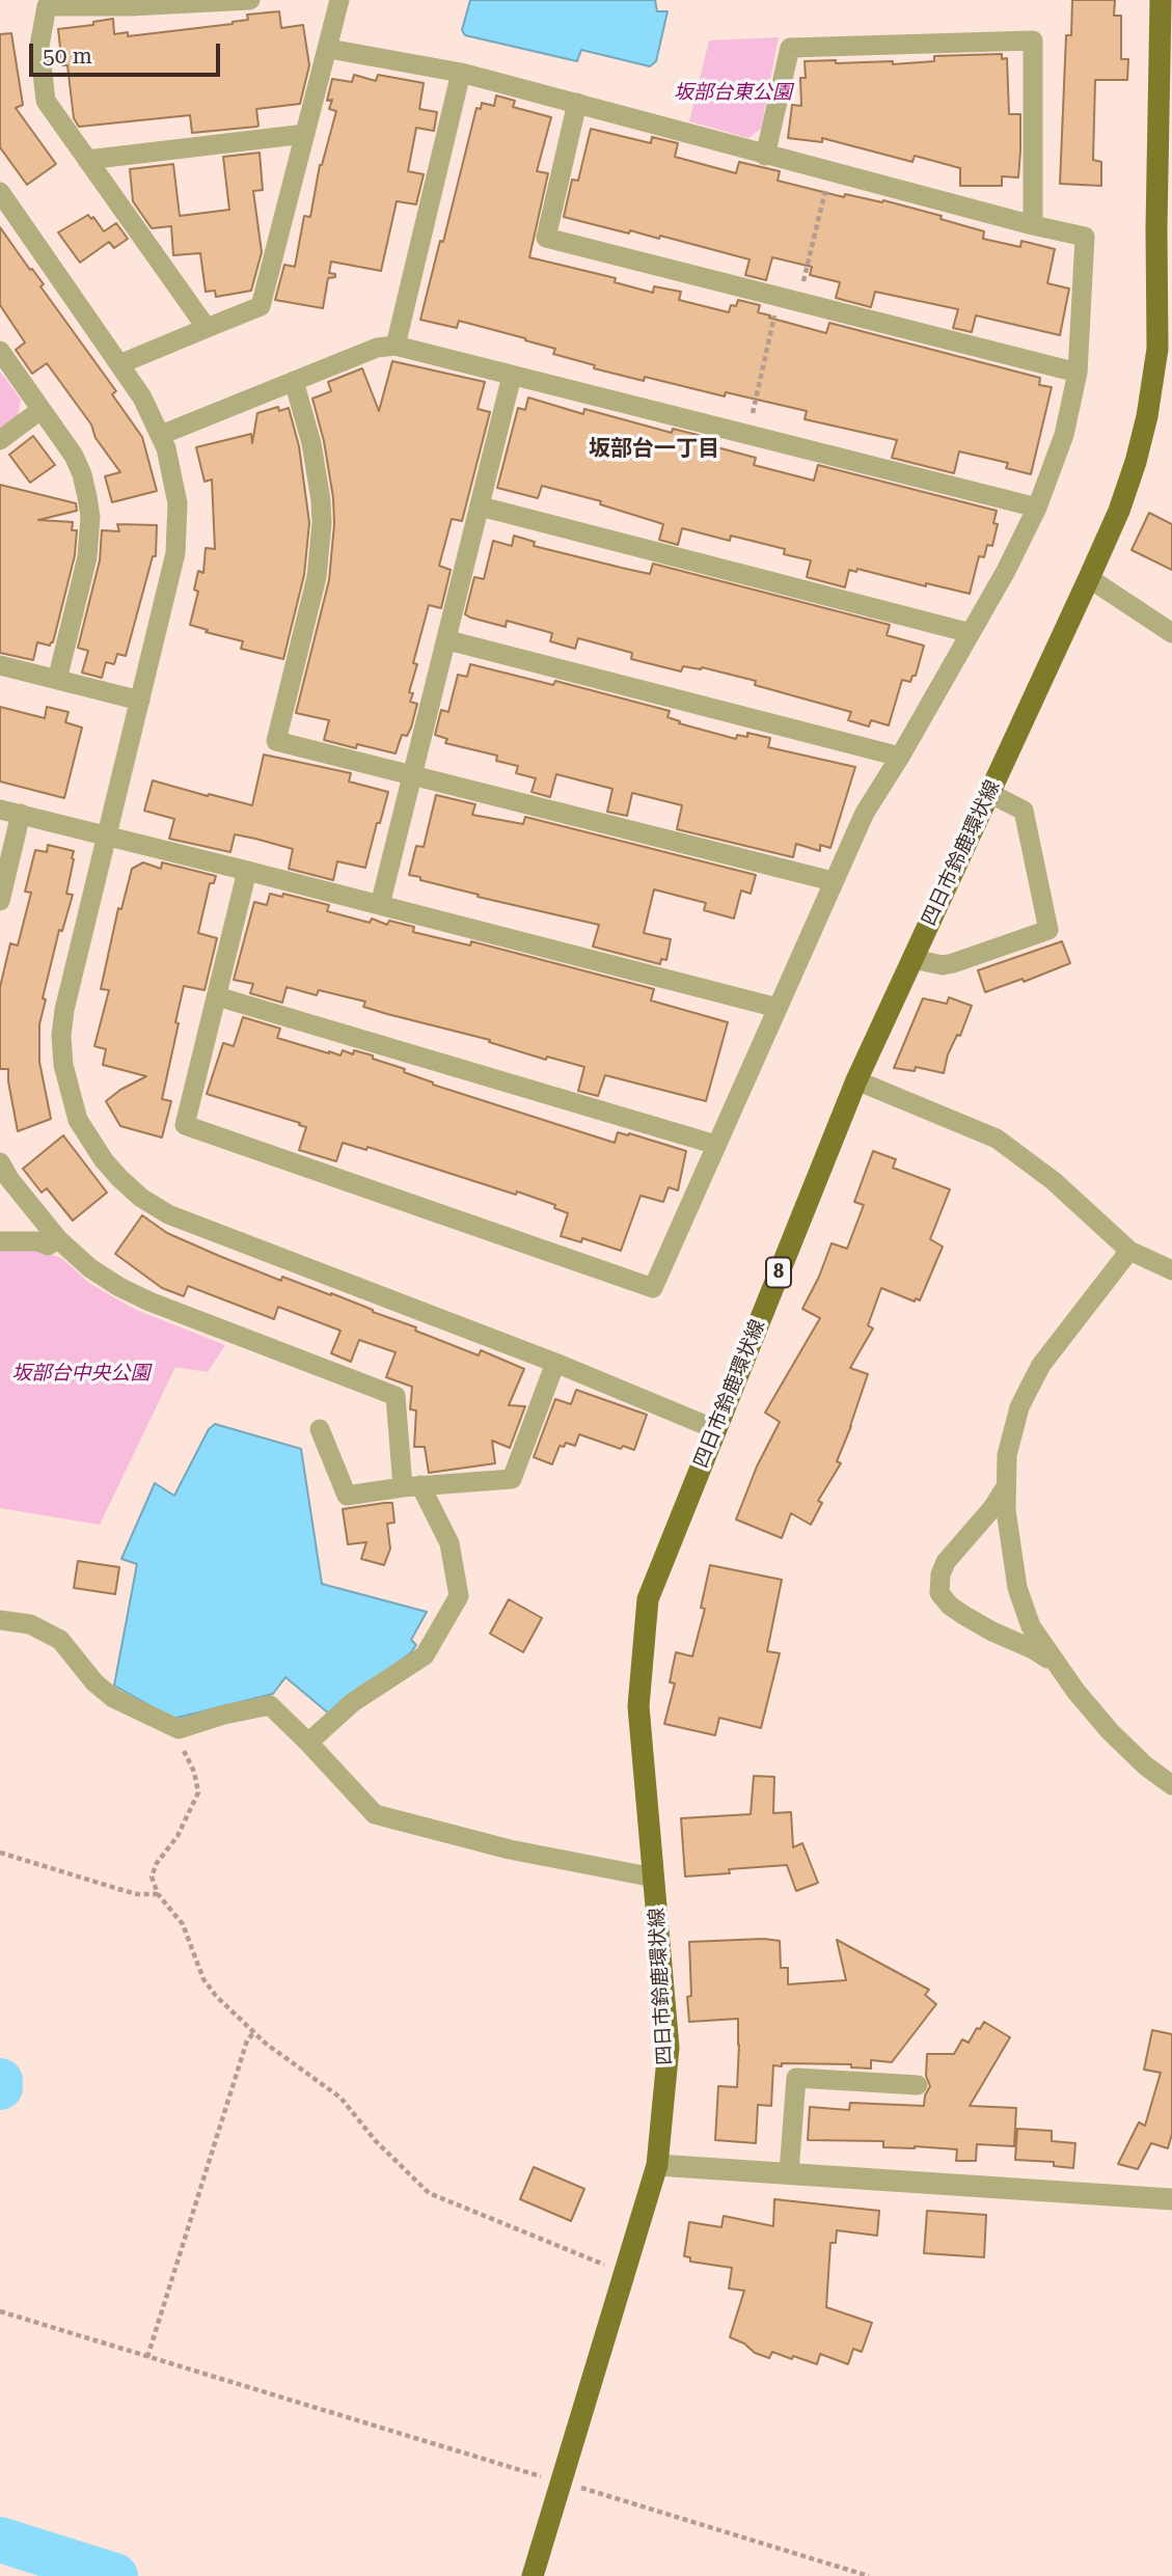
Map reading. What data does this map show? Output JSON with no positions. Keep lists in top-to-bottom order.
{
  "streets": {
    "main road": ["四日市鈴鹿環状線", "8"]
  },
  "districts": ["坂部台一丁目"],
  "parks": ["坂部台東公園", "坂部台中央公園"],
  "scale_bar": "50 m"
}
